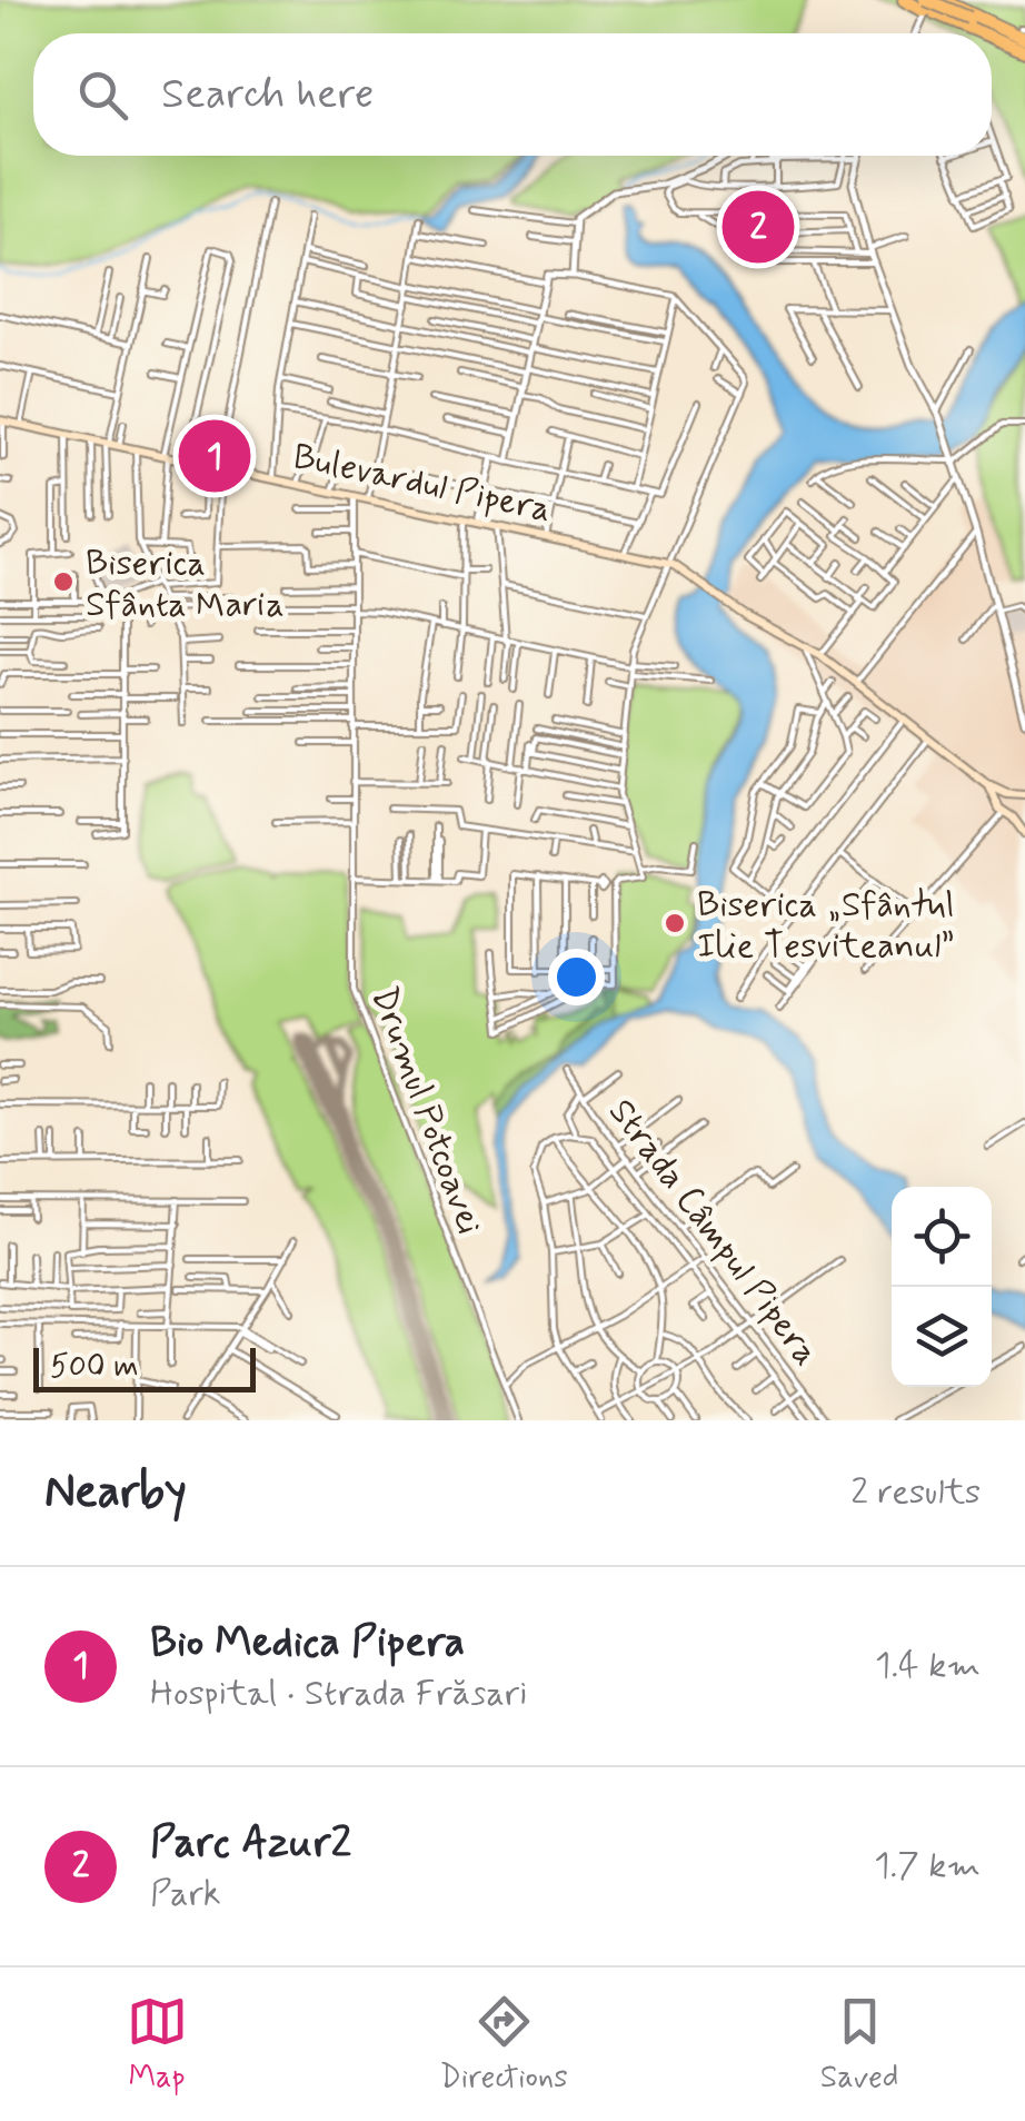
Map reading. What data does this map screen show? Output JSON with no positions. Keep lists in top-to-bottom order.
{
  "streets": {
    "main road": ["Bulevardul Pipera"],
    "street": ["Drumul Potcoavei", "Strada Câmpul Pipera"]
  },
  "crossings": [
    ["Bulevardul Pipera", "Drumul Potcoavei"]
  ],
  "places": ["Biserica Sfânta Maria", "Biserica „Sfântul Ilie Tesviteanul”"],
  "scale_bar": "500 m",
  "page": {
    "search": "Search here",
    "pins": ["2", "1"],
    "scale": "500 m",
    "heading": ["Nearby", "2 results"],
    "list": [
      {
        "mark": "1",
        "name": "Bio Medica Pipera",
        "note": "Hospital · Strada Frăsari",
        "value": "1.4 km"
      },
      {
        "mark": "2",
        "name": "Parc Azur2",
        "note": "Park",
        "value": "1.7 km"
      }
    ],
    "nav": ["Map", "Directions", "Saved"]
  }
}
